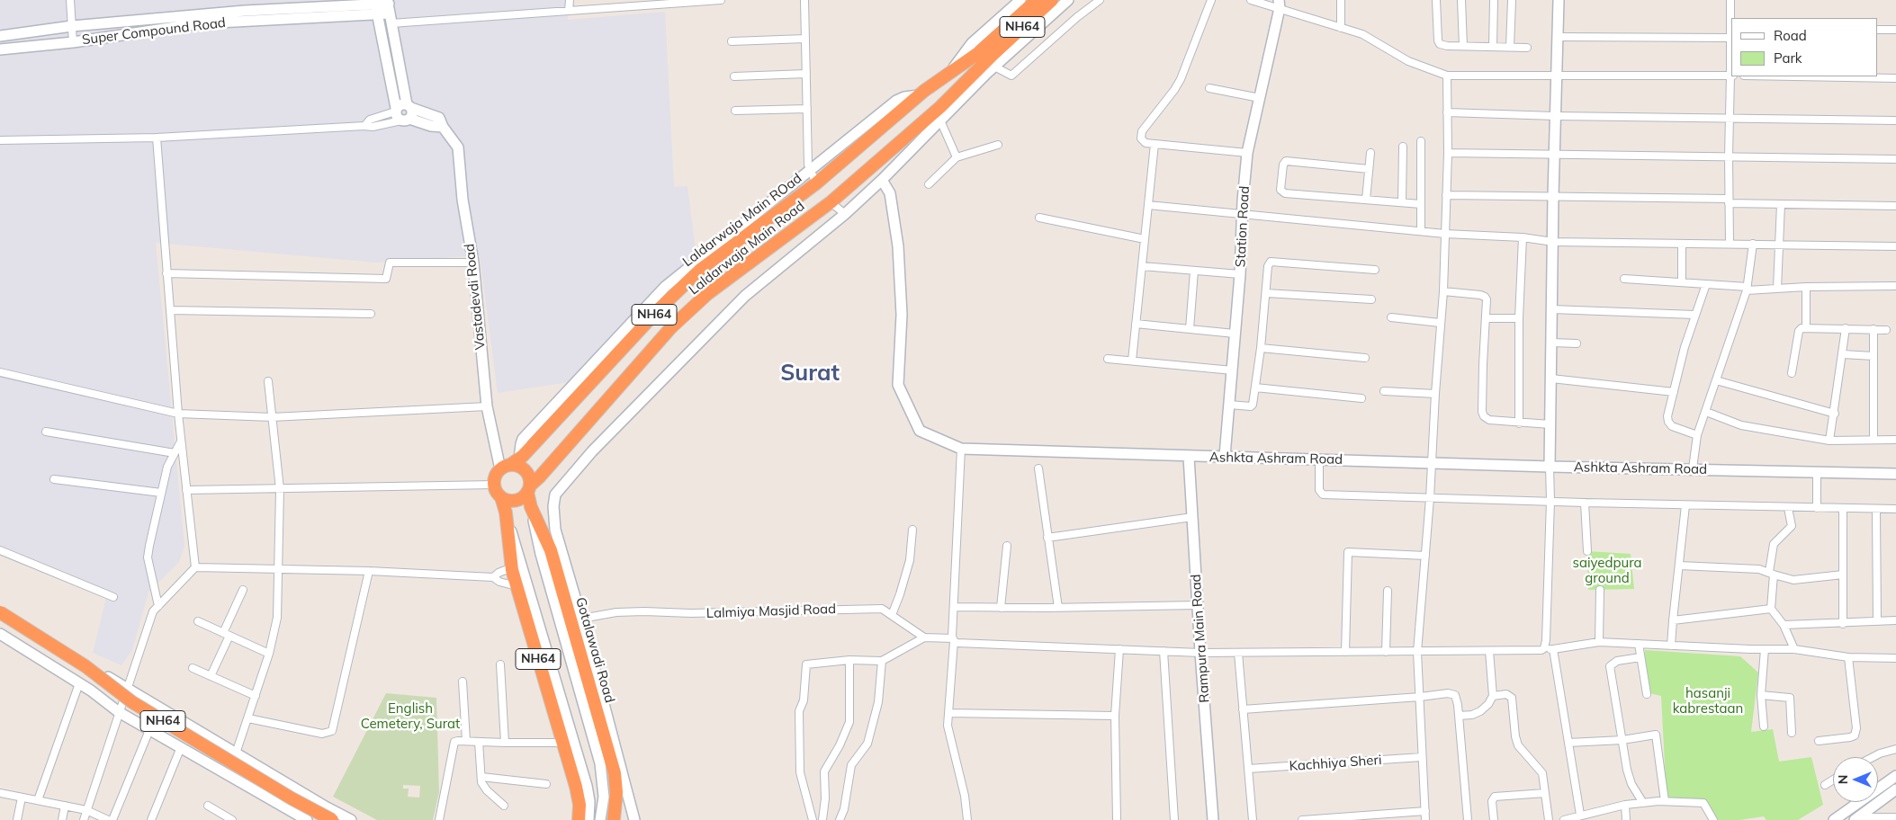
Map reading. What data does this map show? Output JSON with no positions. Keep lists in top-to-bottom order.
{
  "streets": {
    "highway": [
      "NH64",
      "Laldarwaja Main ROad",
      "Laldarwaja Main Road",
      "Gotalawadi Road"
    ],
    "street": [
      "Super Compound Road",
      "Station Road",
      "Vastadevdi Road",
      "Ashkta Ashram Road",
      "Lalmiya Masjid Road",
      "Rampura Main Road",
      "Kachhiya Sheri"
    ]
  },
  "crossings": [
    ["NH64", "Laldarwaja Main ROad"],
    ["NH64", "Laldarwaja Main Road"],
    ["NH64", "Vastadevdi Road"],
    ["NH64", "Gotalawadi Road"],
    ["Laldarwaja Main ROad", "Laldarwaja Main Road"],
    ["Laldarwaja Main ROad", "Vastadevdi Road"],
    ["Laldarwaja Main ROad", "Gotalawadi Road"],
    ["Station Road", "Ashkta Ashram Road"],
    ["Laldarwaja Main Road", "Vastadevdi Road"],
    ["Laldarwaja Main Road", "Gotalawadi Road"],
    ["Vastadevdi Road", "Gotalawadi Road"],
    ["Ashkta Ashram Road", "Rampura Main Road"]
  ],
  "districts": ["Surat"],
  "parks": ["saiyedpura ground", "hasanji kabrestaan", "English Cemetery, Surat"],
  "legend": ["Road", "Park"],
  "north": "left"
}
